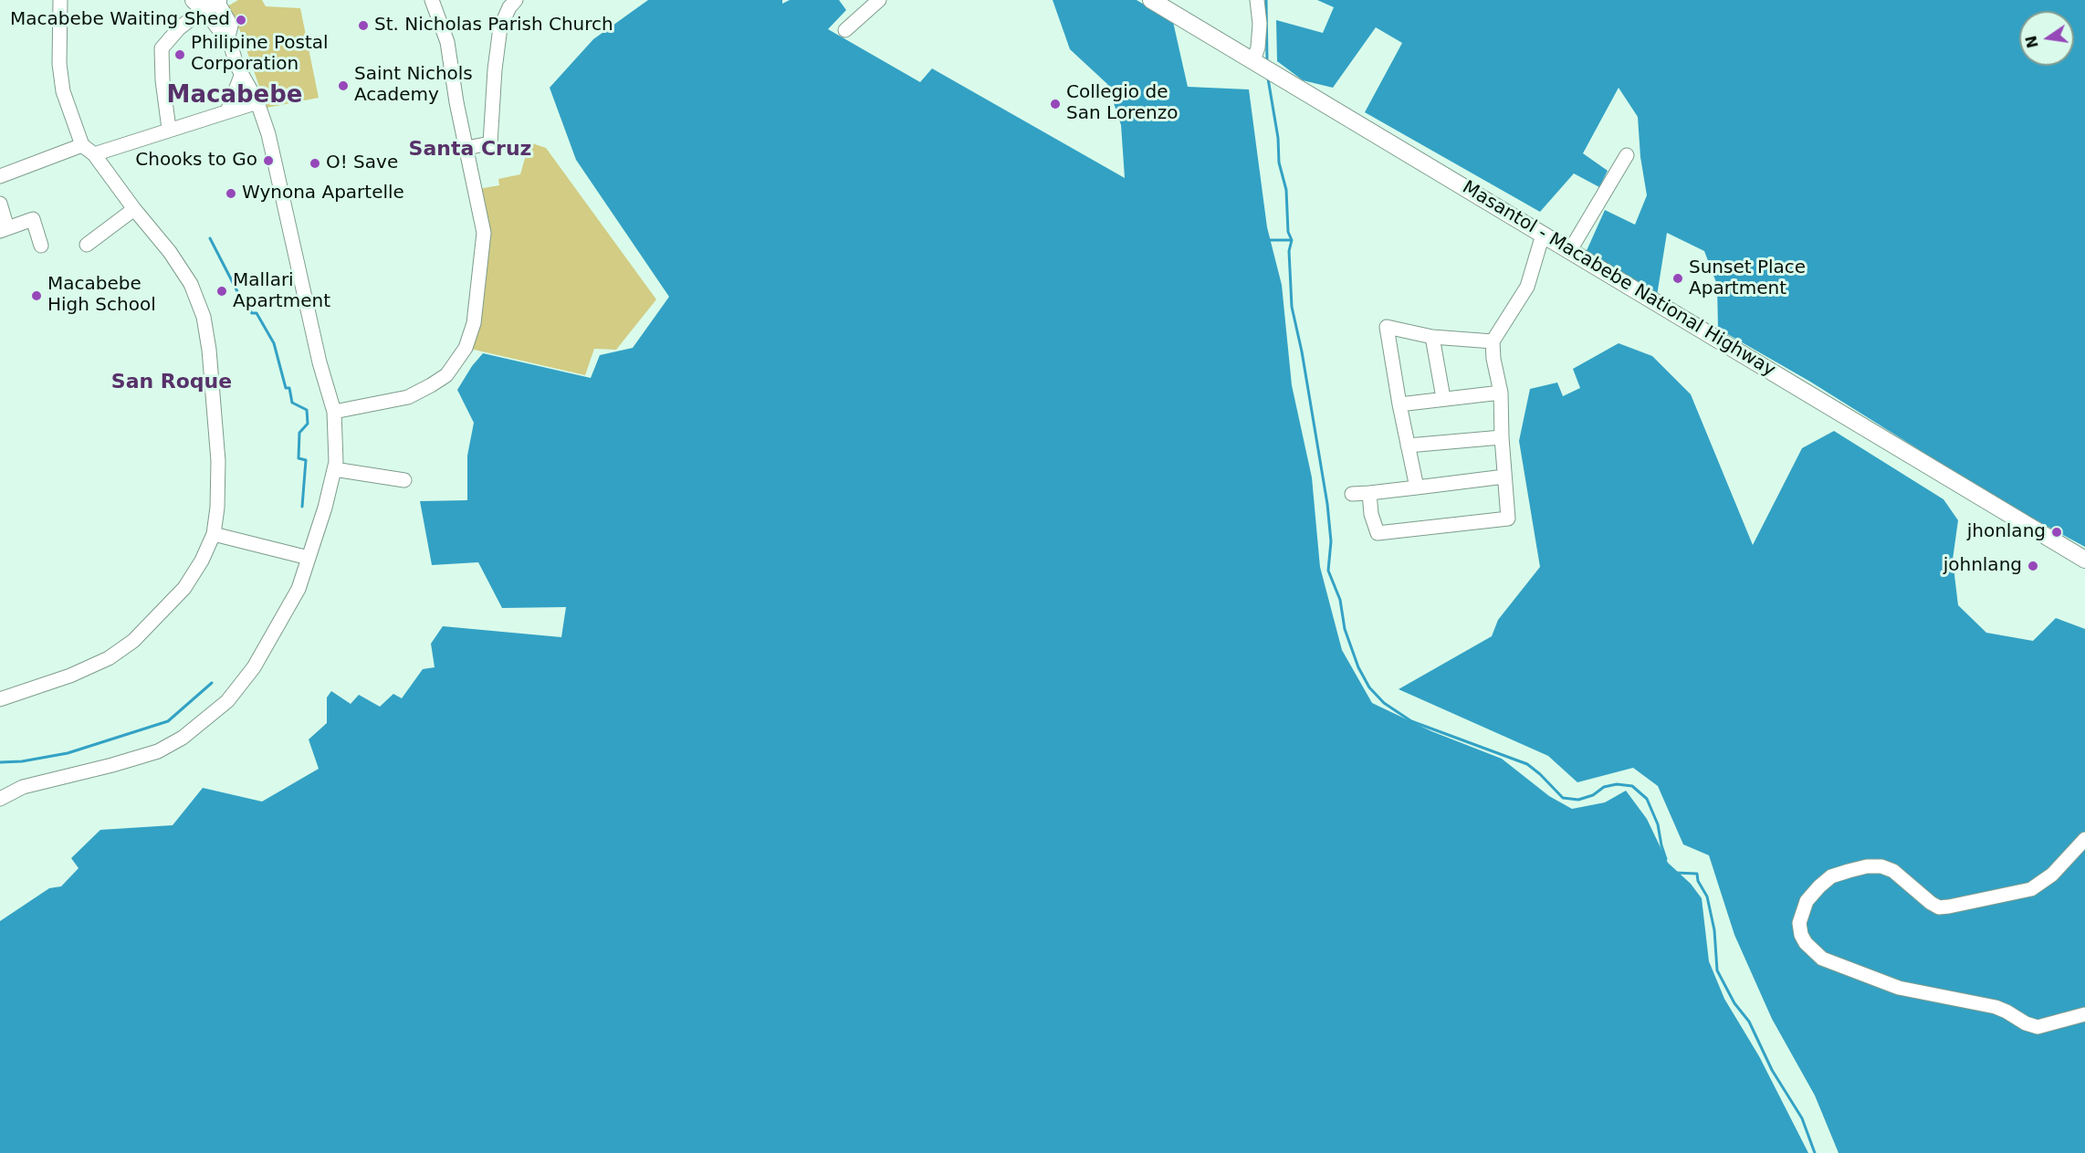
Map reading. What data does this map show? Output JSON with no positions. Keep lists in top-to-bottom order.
{
  "streets": {
    "main road": ["Masantol - Macabebe National Highway"]
  },
  "districts": ["Macabebe", "Santa Cruz", "San Roque"],
  "places": [
    "Macabebe Waiting Shed",
    "St. Nicholas Parish Church",
    "Philipine Postal Corporation",
    "Saint Nichols Academy",
    "Collegio de San Lorenzo",
    "Chooks to Go",
    "O! Save",
    "Wynona Apartelle",
    "Sunset Place Apartment",
    "Mallari Apartment",
    "Macabebe High School",
    "jhonlang",
    "johnlang"
  ],
  "north": "left"
}
